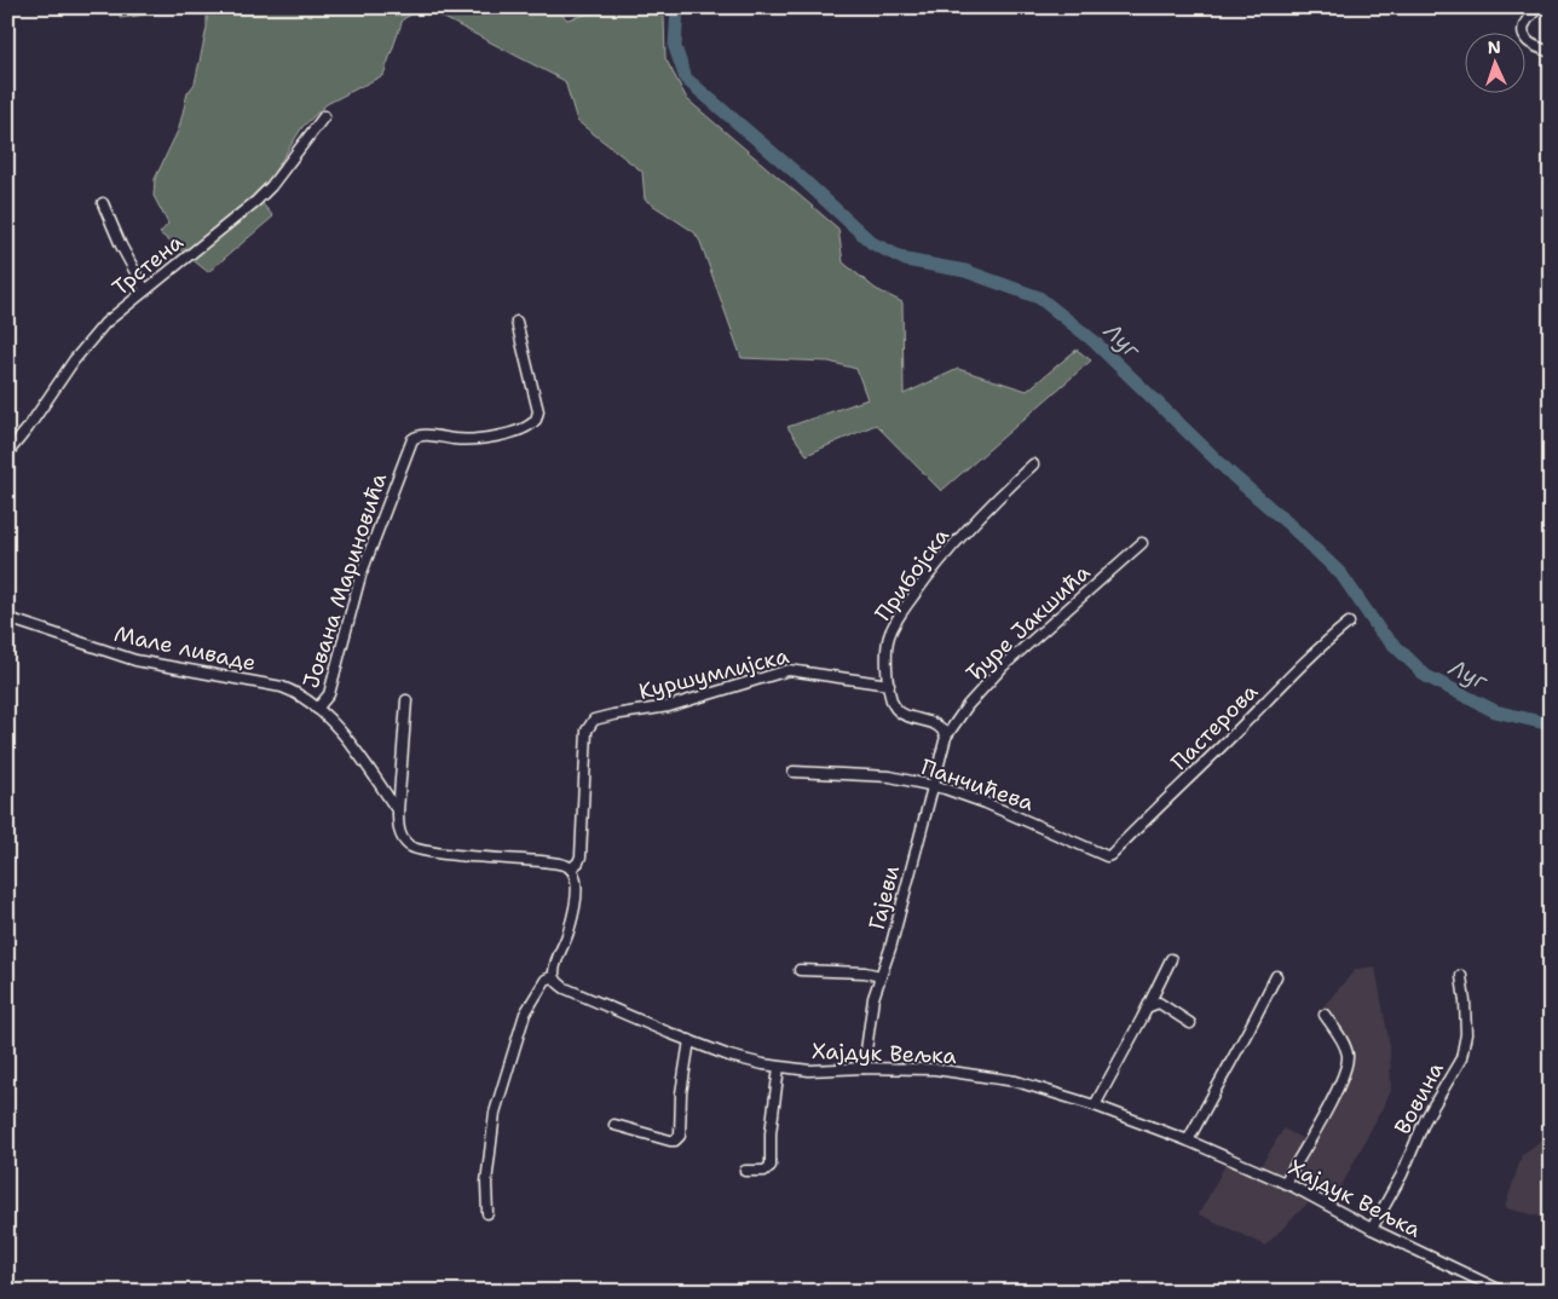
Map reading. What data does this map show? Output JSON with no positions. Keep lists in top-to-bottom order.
{
  "streets": {
    "street": [
      "Трстена",
      "Прибојска",
      "Јована Мариновића",
      "Ђуре Јакшића",
      "Мале ливаде",
      "Куршумлијска",
      "Пастерова",
      "Панчићева",
      "Гајеви",
      "Хајдук Вељка",
      "Вовина"
    ]
  },
  "crossings": [
    ["Прибојска", "Ђуре Јакшића"],
    ["Прибојска", "Куршумлијска"],
    ["Прибојска", "Гајеви"],
    ["Јована Мариновића", "Мале ливаде"],
    ["Ђуре Јакшића", "Гајеви"],
    ["Пастерова", "Панчићева"],
    ["Панчићева", "Гајеви"],
    ["Гајеви", "Хајдук Вељка"],
    ["Хајдук Вељка", "Вовина"]
  ],
  "water": ["Луг"],
  "north": "top"
}
